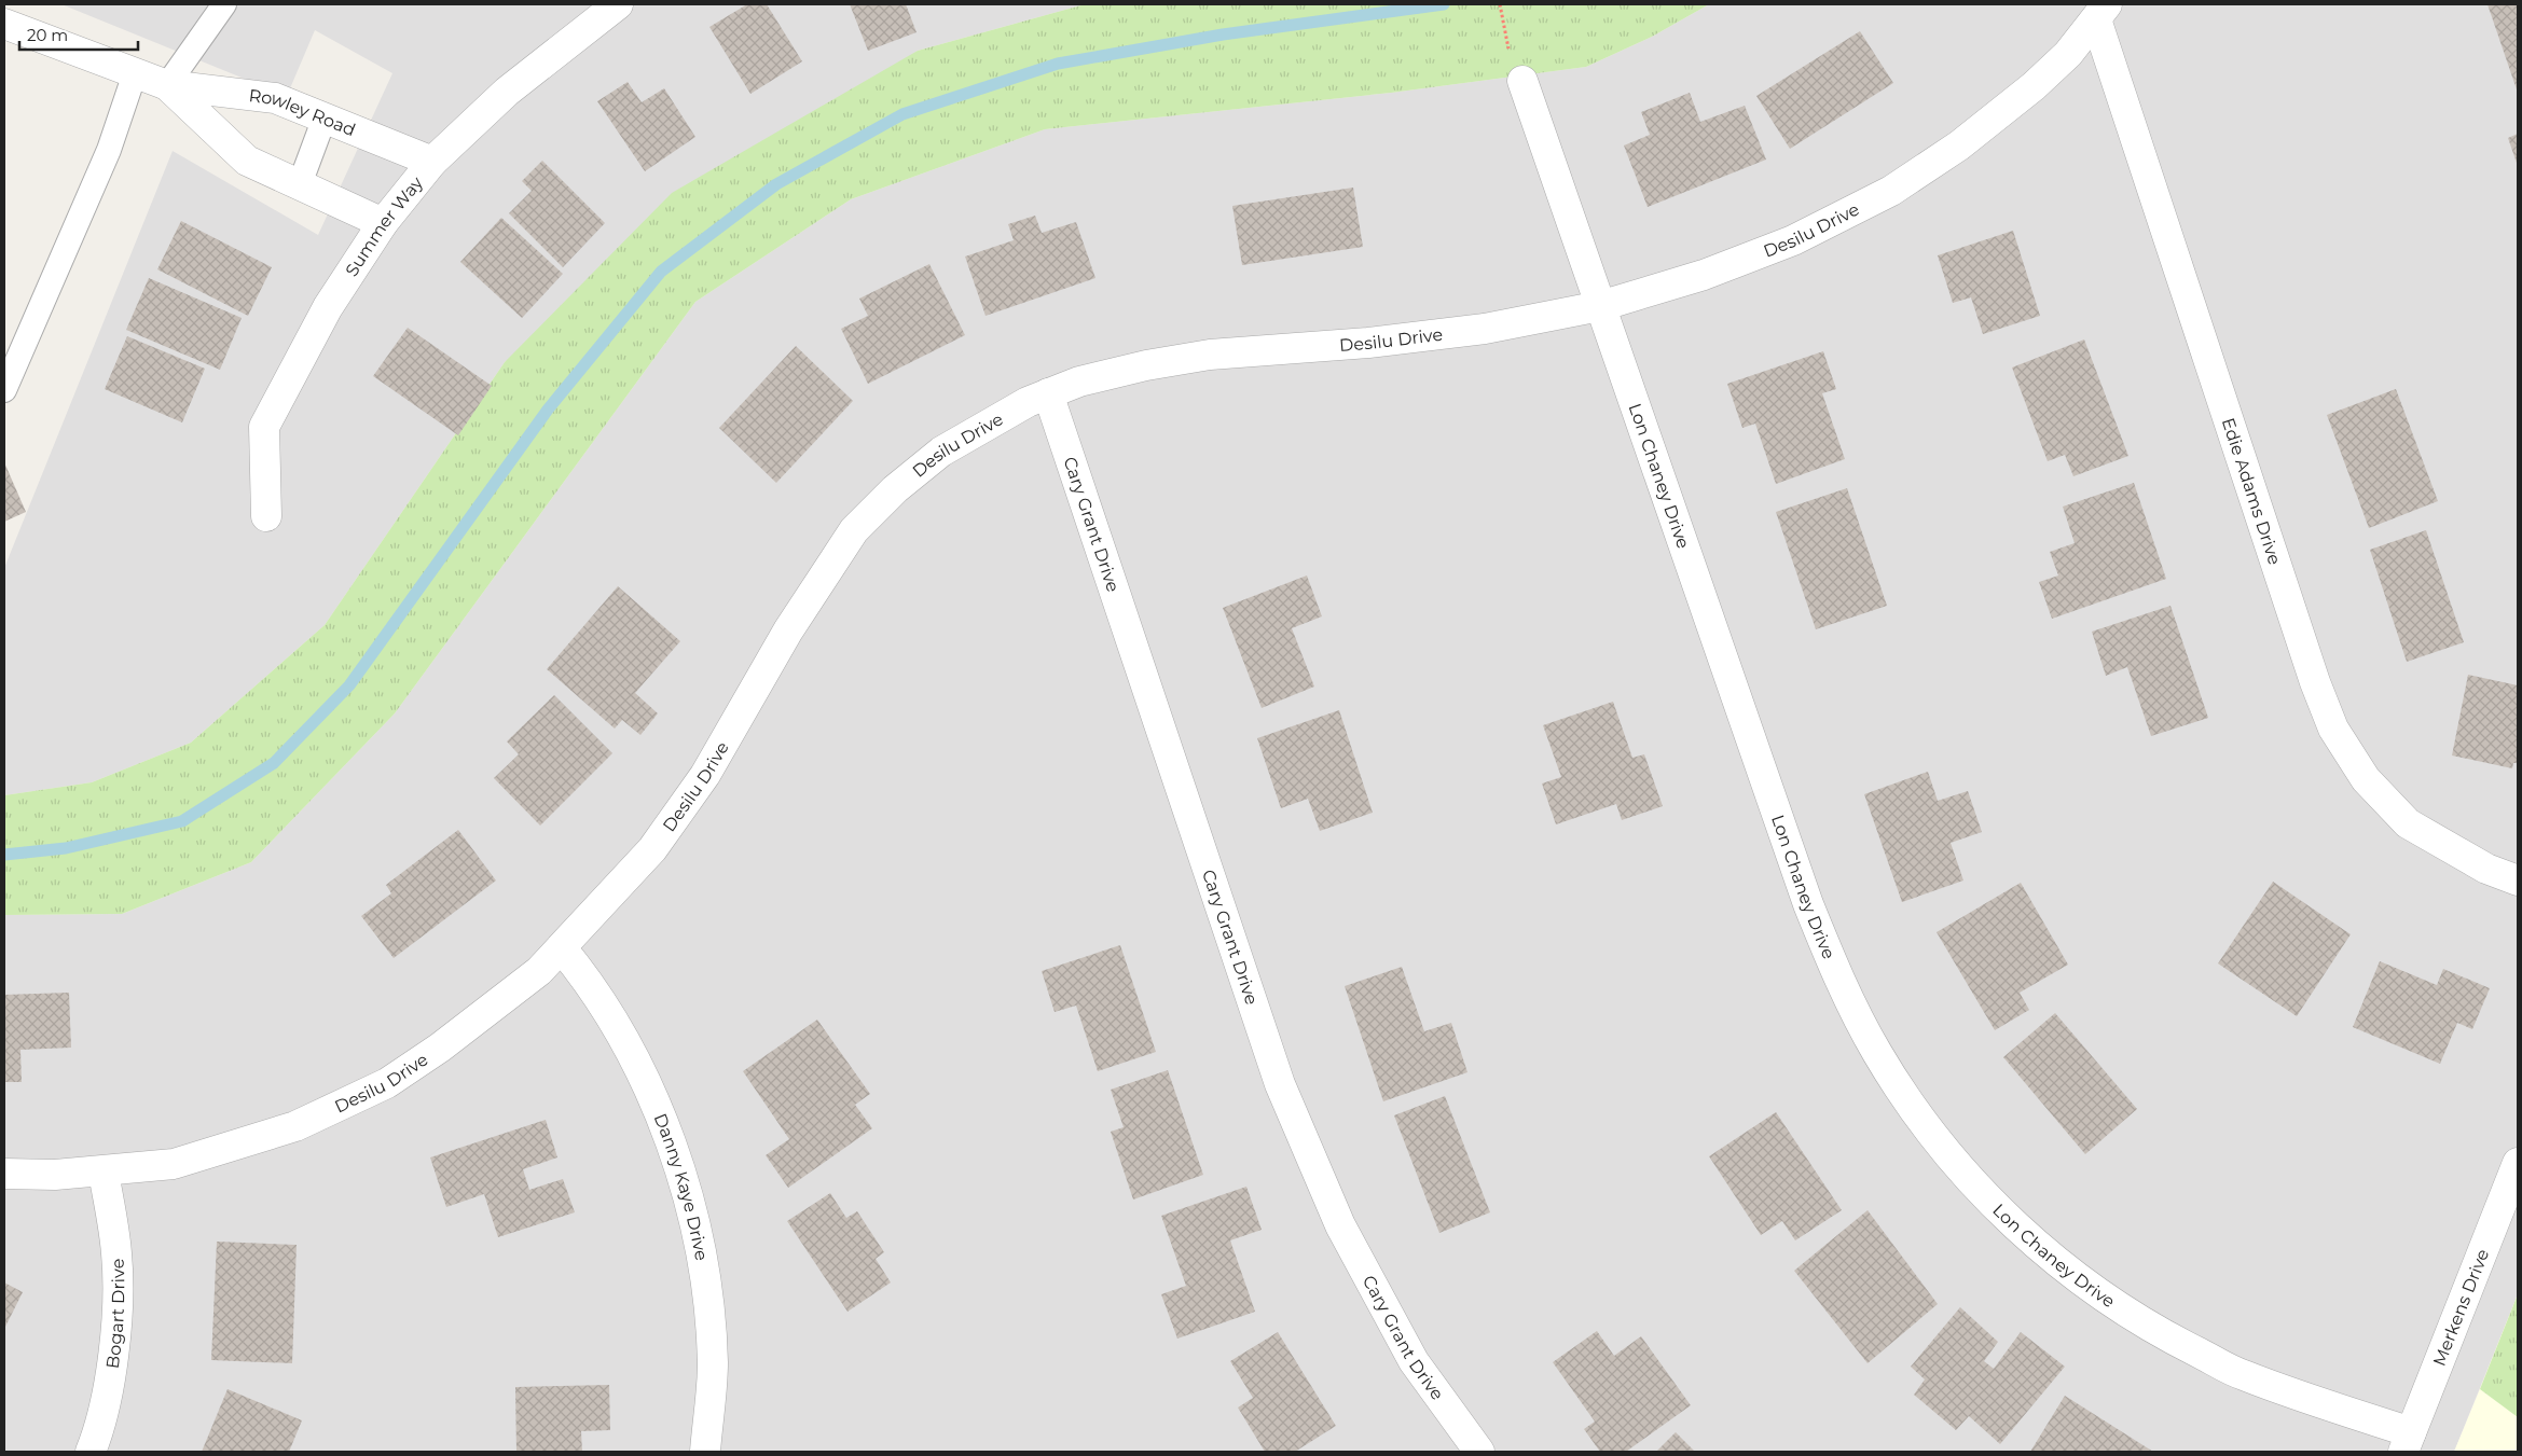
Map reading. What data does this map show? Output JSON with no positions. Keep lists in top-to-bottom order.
{
  "streets": {
    "street": [
      "Rowley Road",
      "Summer Way",
      "Desilu Drive",
      "Lon Chaney Drive",
      "Edie Adams Drive",
      "Cary Grant Drive",
      "Danny Kaye Drive",
      "Merkens Drive",
      "Bogart Drive"
    ]
  },
  "crossings": [
    ["Rowley Road", "Summer Way"],
    ["Desilu Drive", "Lon Chaney Drive"],
    ["Desilu Drive", "Edie Adams Drive"],
    ["Desilu Drive", "Cary Grant Drive"],
    ["Desilu Drive", "Danny Kaye Drive"],
    ["Desilu Drive", "Bogart Drive"],
    ["Lon Chaney Drive", "Merkens Drive"]
  ],
  "scale_bar": "20 m"
}
